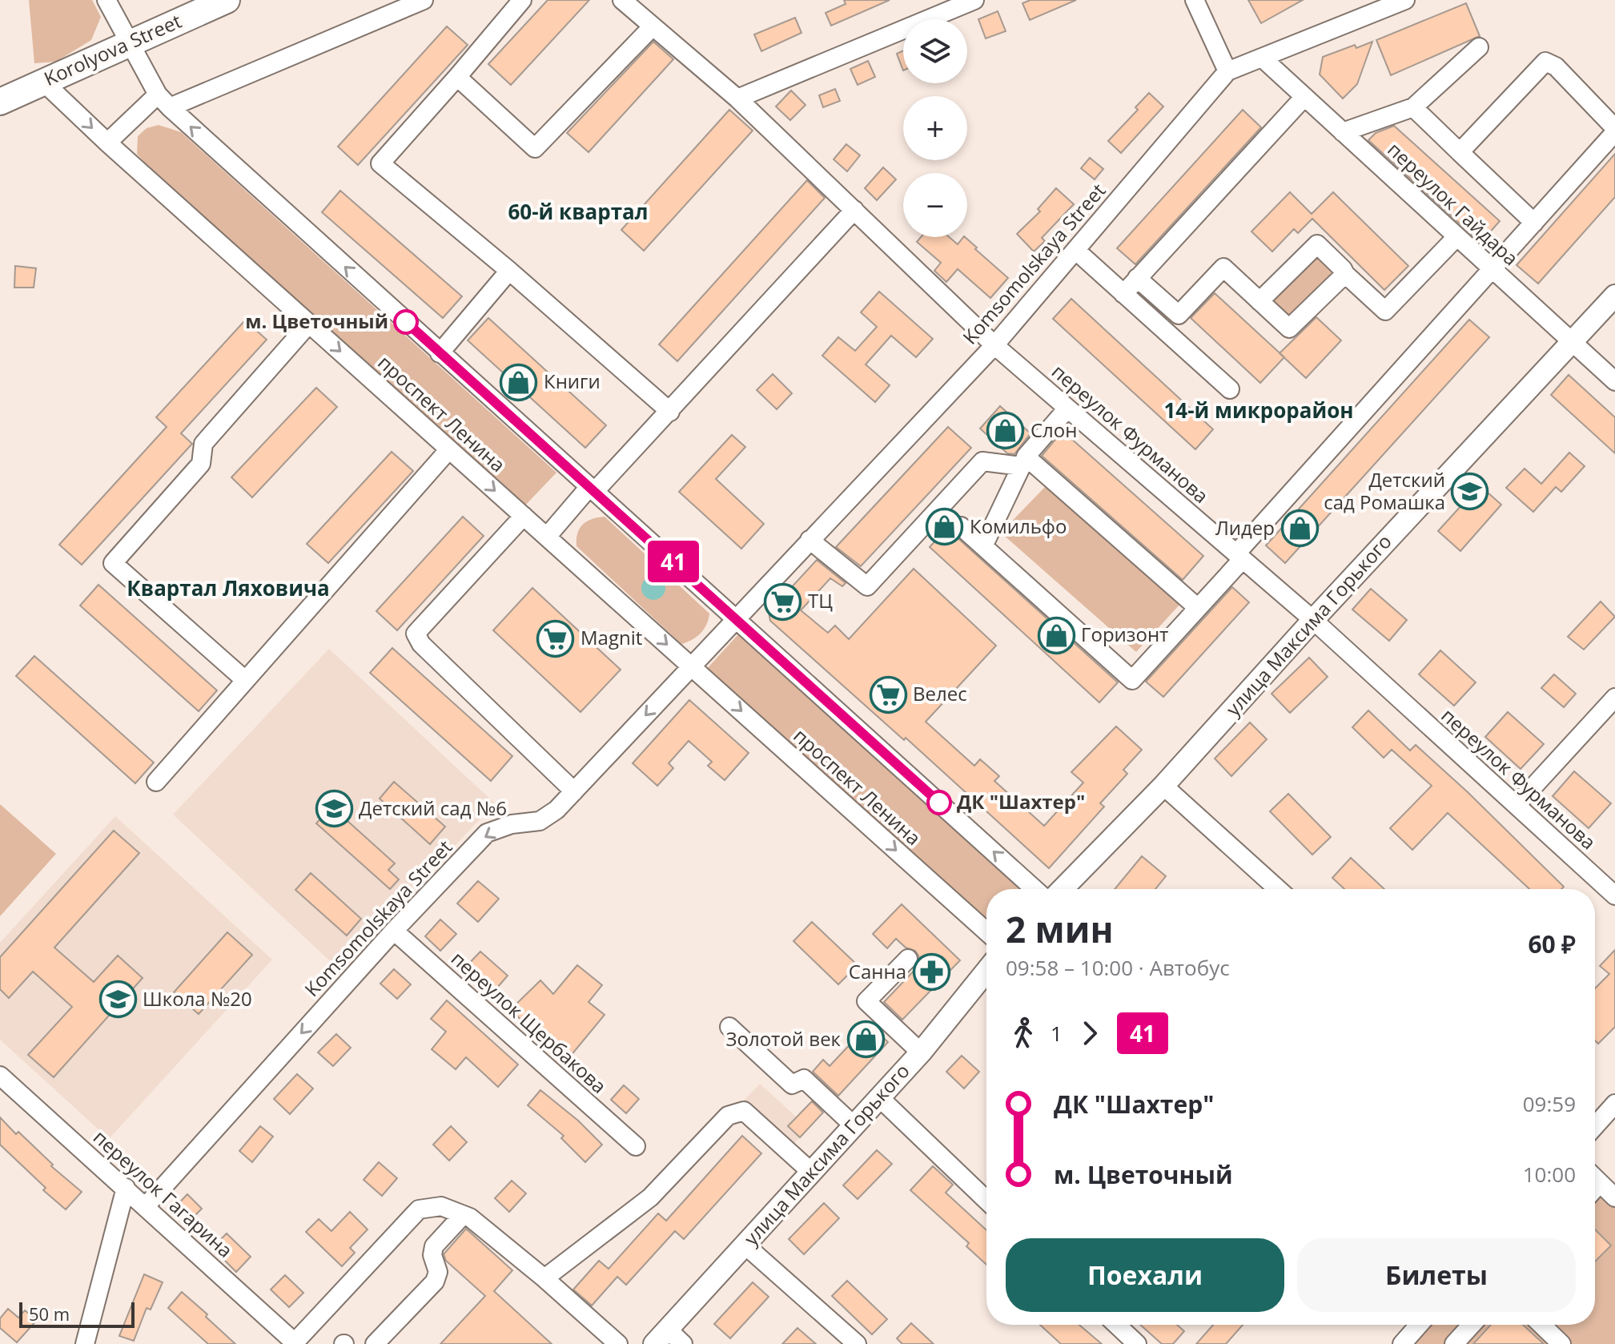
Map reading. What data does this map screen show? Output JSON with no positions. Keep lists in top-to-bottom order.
{
  "streets": {
    "highway": ["Korolyova Street"],
    "main road": ["улица Максима Горького"],
    "street": [
      "переулок Гайдара",
      "Komsomolskaya Street",
      "проспект Ленина",
      "переулок Фурманова",
      "переулок Щербакова",
      "переулок Гагарина"
    ]
  },
  "crossings": [
    ["Korolyova Street", "проспект Ленина"],
    ["переулок Гайдара", "Komsomolskaya Street"],
    ["переулок Гайдара", "улица Максима Горького"],
    ["Komsomolskaya Street", "проспект Ленина"],
    ["Komsomolskaya Street", "переулок Фурманова"],
    ["Komsomolskaya Street", "переулок Щербакова"],
    ["Komsomolskaya Street", "переулок Гагарина"],
    ["переулок Фурманова", "улица Максима Горького"]
  ],
  "one_way": ["Komsomolskaya Street"],
  "districts": ["60-й квартал", "14-й микрорайон", "Квартал Ляховича"],
  "places": {
    "other": ["м. Цветочный", "ДК \"Шахтер\""],
    "shop": [
      "Книги",
      "Слон",
      "Комильфо",
      "Лидер",
      "Горизонт",
      "Золотой век"
    ],
    "school or university": ["Детский сад Ромашка", "Детский сад №6", "Школа №20"],
    "supermarket": ["ТЦ", "Magnit", "Велес"],
    "pharmacy": ["Санна"]
  },
  "lines": ["bus line 41"],
  "scale_bar": "50 m",
  "page": {
    "on_map": "41",
    "map_buttons": ["+", "−"],
    "heading": ["2 мин", "09:58 – 10:00 · Автобус", "60 ₽"],
    "legs": ["1", "41"],
    "list": [
      {
        "name": "ДК \"Шахтер\"",
        "value": "09:59"
      },
      {
        "name": "м. Цветочный",
        "value": "10:00"
      }
    ],
    "buttons": ["Поехали", "Билеты"],
    "scale": "50 m"
  }
}
